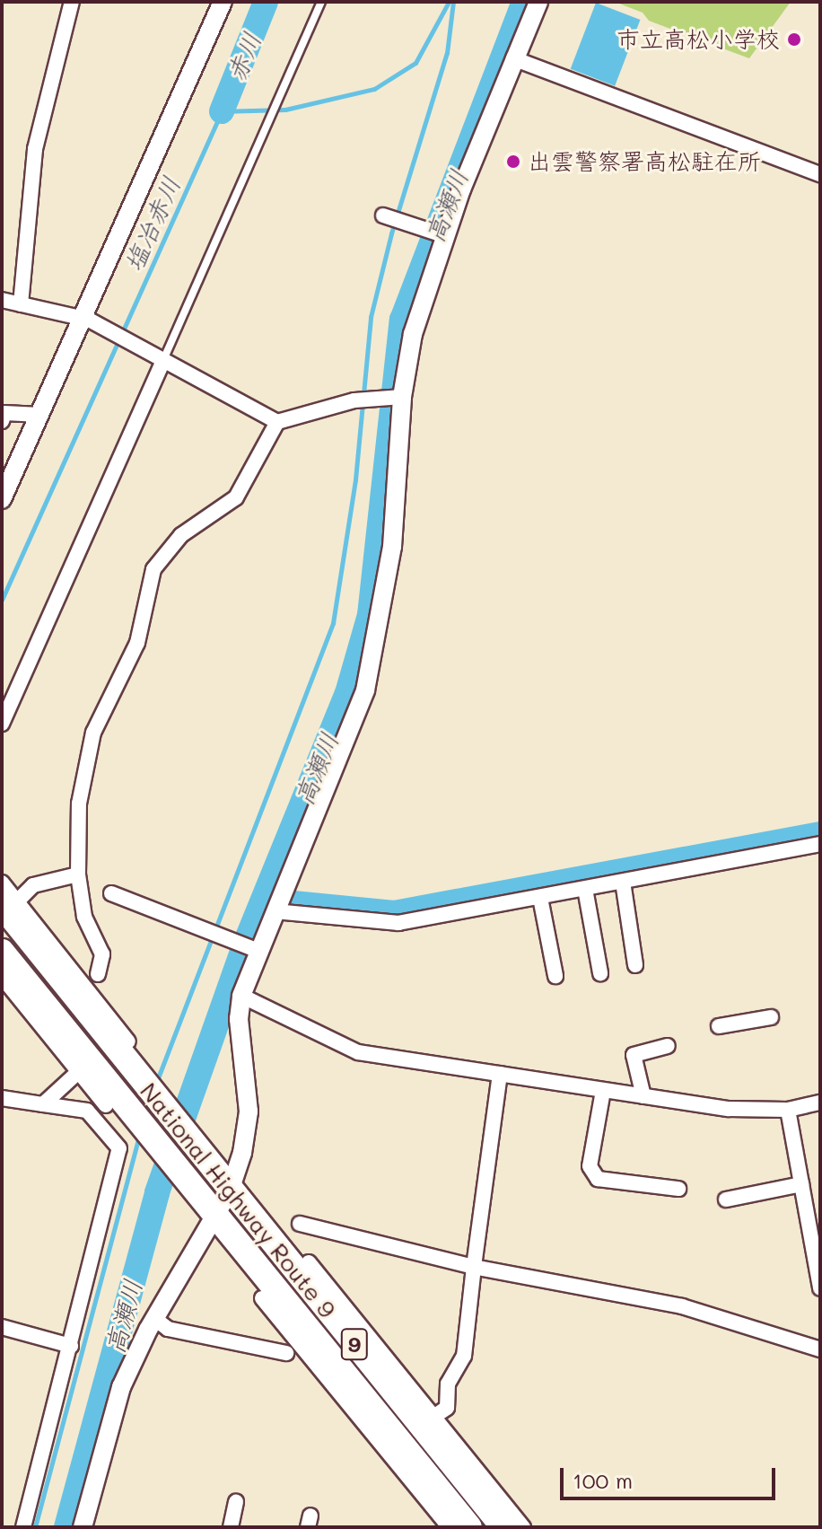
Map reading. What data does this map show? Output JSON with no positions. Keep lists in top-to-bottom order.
{
  "streets": {
    "highway": ["National Highway Route 9", "9"]
  },
  "water": ["赤川", "高瀬川", "塩冶赤川"],
  "places": ["市立高松小学校", "出雲警察署高松駐在所"],
  "scale_bar": "100 m"
}
